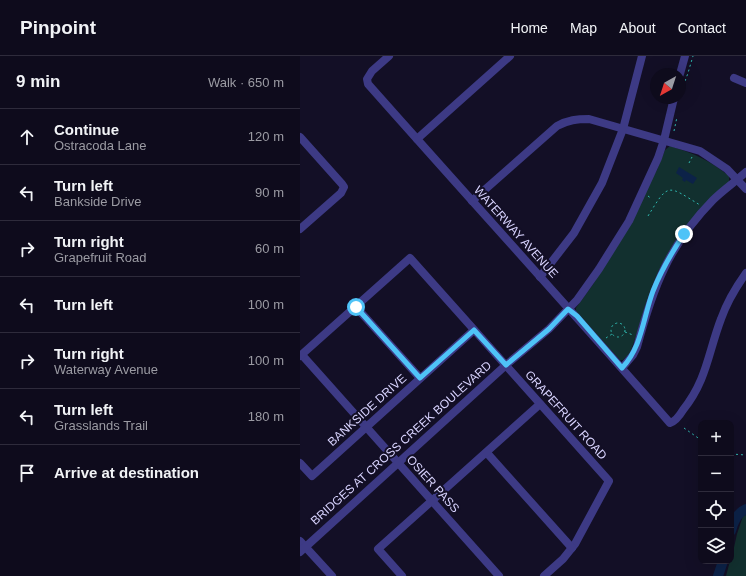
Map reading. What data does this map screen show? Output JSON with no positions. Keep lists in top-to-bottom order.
{
  "streets": {
    "street": [
      "WATERWAY AVENUE",
      "BANKSIDE DRIVE",
      "GRAPEFRUIT ROAD",
      "BRIDGES AT CROSS CREEK BOULEVARD",
      "OSIER PASS"
    ]
  },
  "crossings": [
    ["WATERWAY AVENUE", "BRIDGES AT CROSS CREEK BOULEVARD"],
    ["BANKSIDE DRIVE", "GRAPEFRUIT ROAD"],
    ["BANKSIDE DRIVE", "OSIER PASS"],
    ["GRAPEFRUIT ROAD", "BRIDGES AT CROSS CREEK BOULEVARD"],
    ["BRIDGES AT CROSS CREEK BOULEVARD", "OSIER PASS"]
  ],
  "north": "bottom left",
  "page": {
    "header": "Pinpoint",
    "nav": [
      "Home",
      "Map",
      "About",
      "Contact"
    ],
    "heading": ["9 min", "Walk · 650 m"],
    "list": [
      ["Continue", "Ostracoda Lane", "120 m"],
      ["Turn left", "Bankside Drive", "90 m"],
      ["Turn right", "Grapefruit Road", "60 m"],
      ["Turn left", "100 m"],
      ["Turn right", "Waterway Avenue", "100 m"],
      ["Turn left", "Grasslands Trail", "180 m"],
      "Arrive at destination"
    ],
    "map_buttons": ["+", "−"]
  }
}
